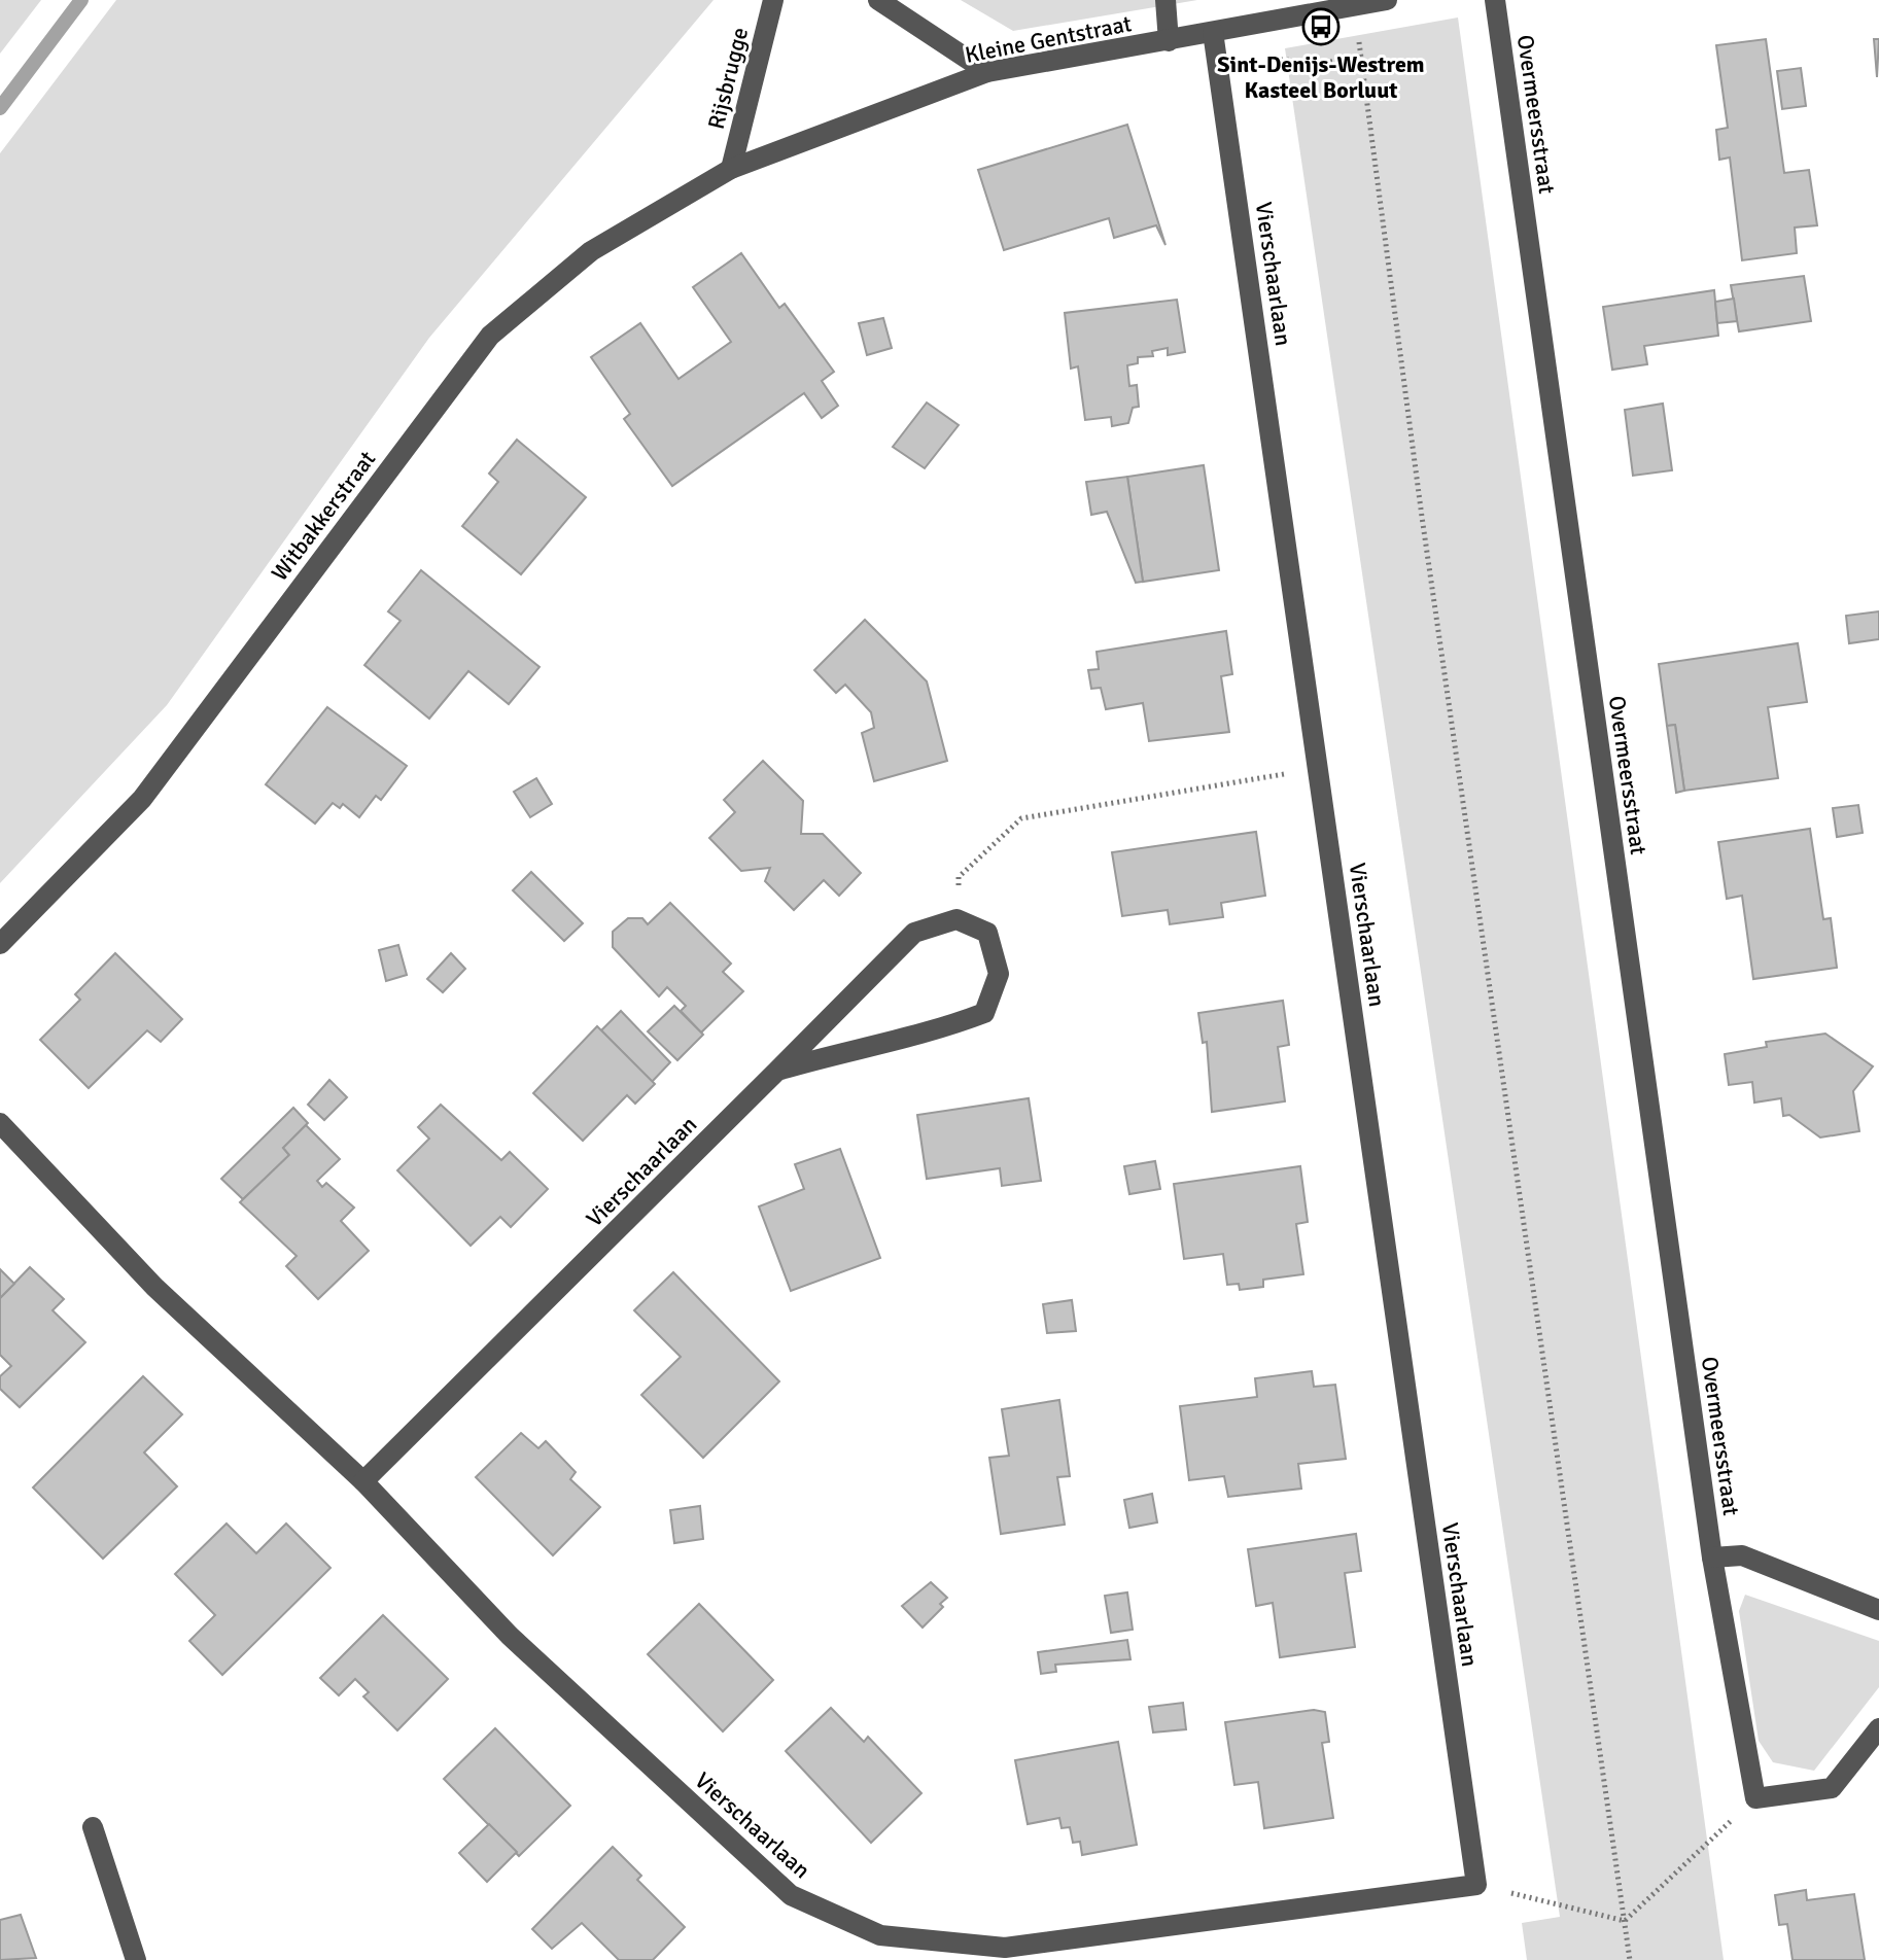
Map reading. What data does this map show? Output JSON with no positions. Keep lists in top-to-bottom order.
{
  "streets": {
    "street": [
      "Kleine Gentstraat",
      "Rijsbrugge",
      "Overmeersstraat",
      "Vierschaarlaan",
      "Witbakkerstraat"
    ]
  },
  "crossings": [
    ["Kleine Gentstraat", "Rijsbrugge"],
    ["Kleine Gentstraat", "Vierschaarlaan"],
    ["Kleine Gentstraat", "Witbakkerstraat"],
    ["Rijsbrugge", "Witbakkerstraat"]
  ],
  "places": {
    "bus stop": ["Sint-Denijs-Westrem Kasteel Borluut"]
  }
}
